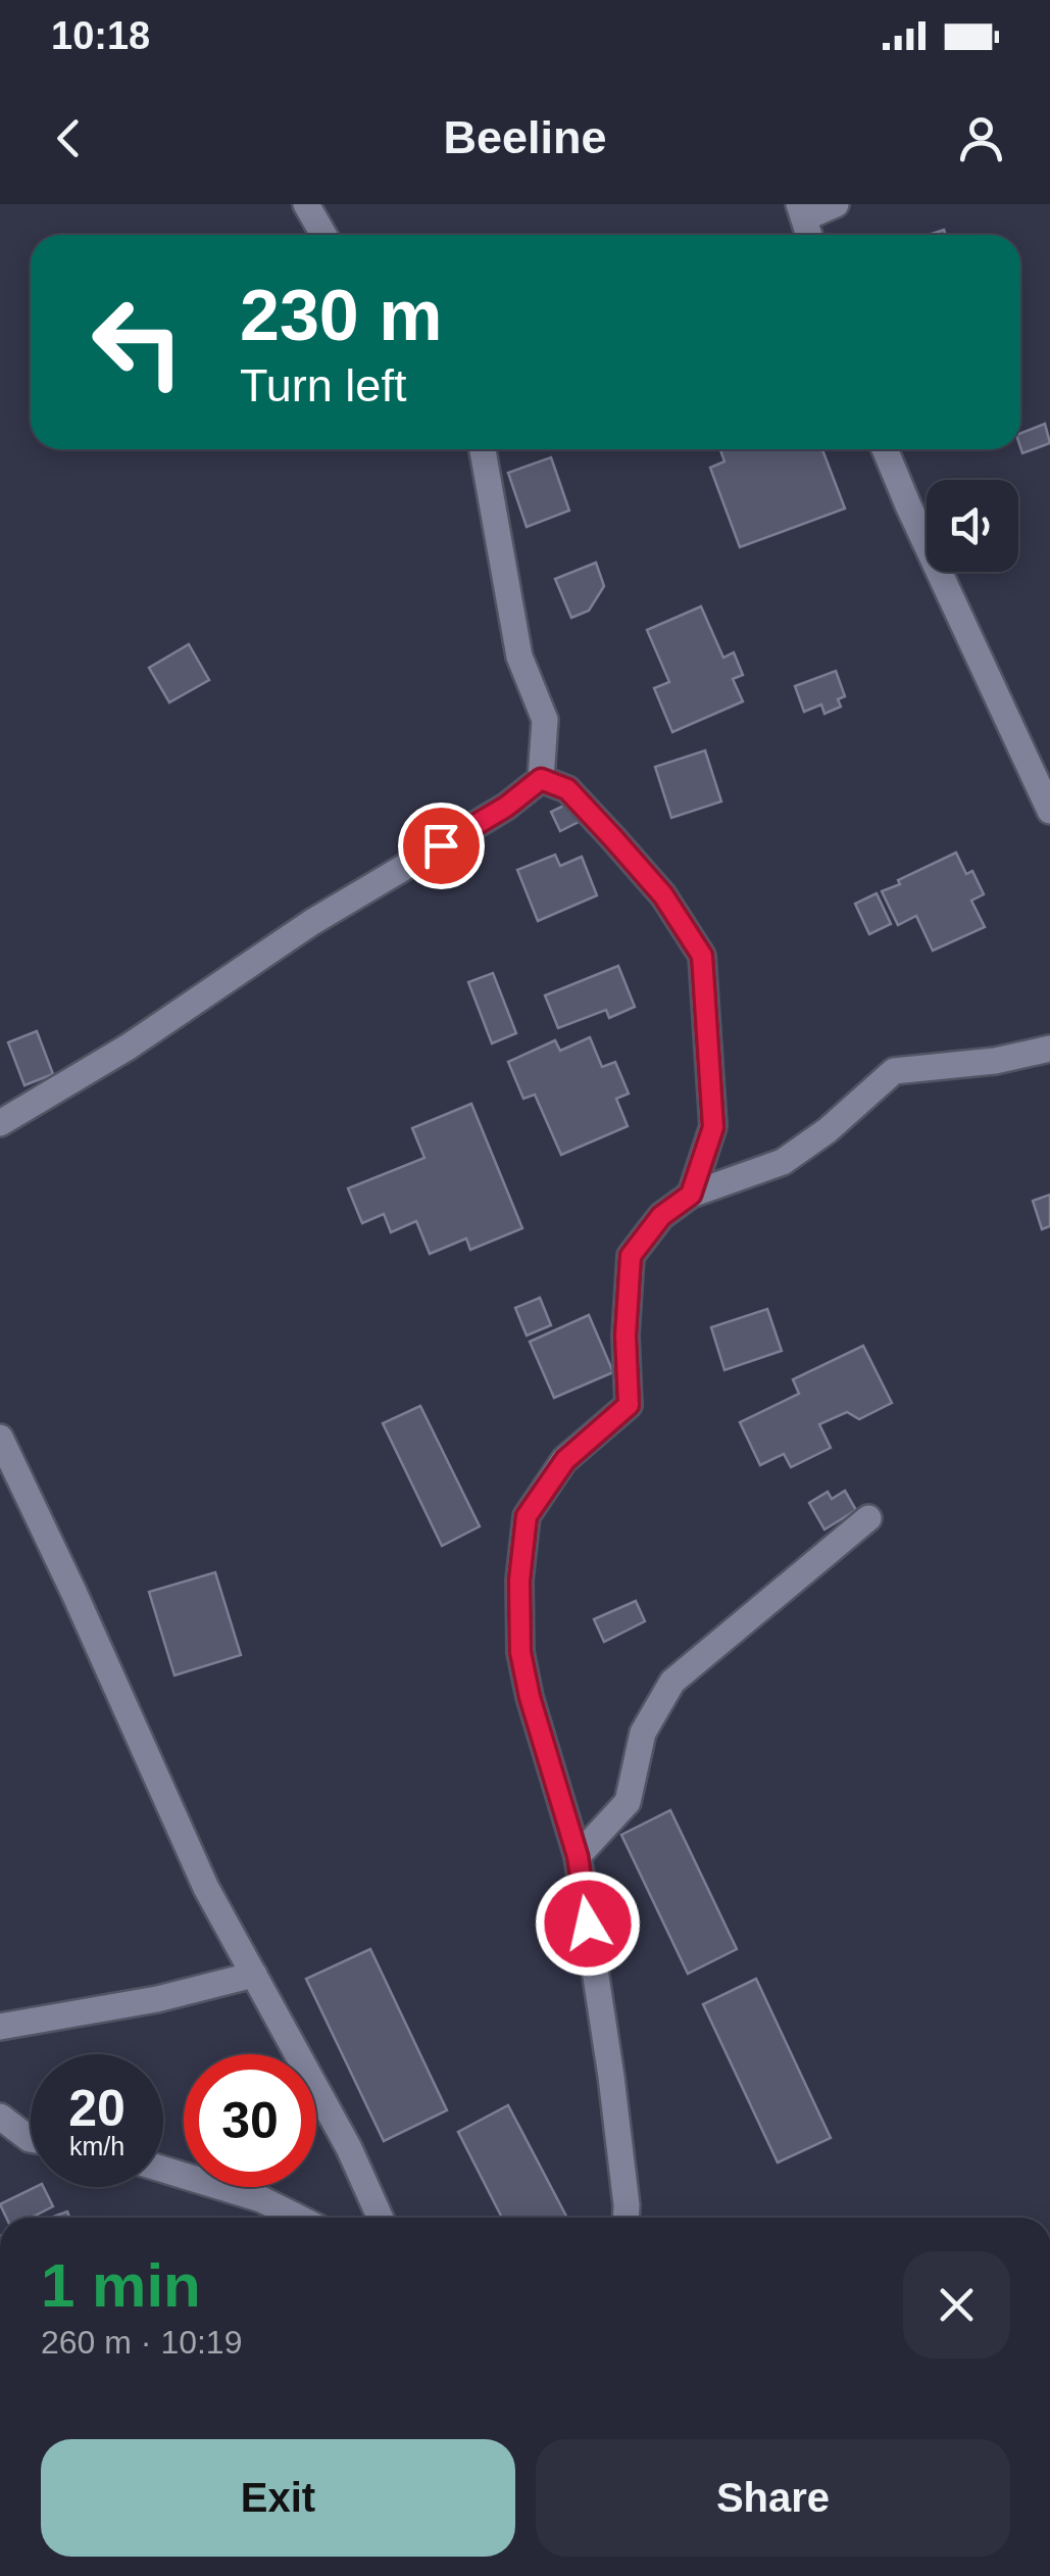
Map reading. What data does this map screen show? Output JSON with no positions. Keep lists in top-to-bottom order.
{
  "page": {
    "status": "10:18",
    "header": "Beeline",
    "turn": ["230 m", "Turn left"],
    "speed": "20 km/h",
    "limit": "30",
    "heading": ["1 min", "260 m · 10:19"],
    "buttons": ["Exit", "Share"]
  }
}
